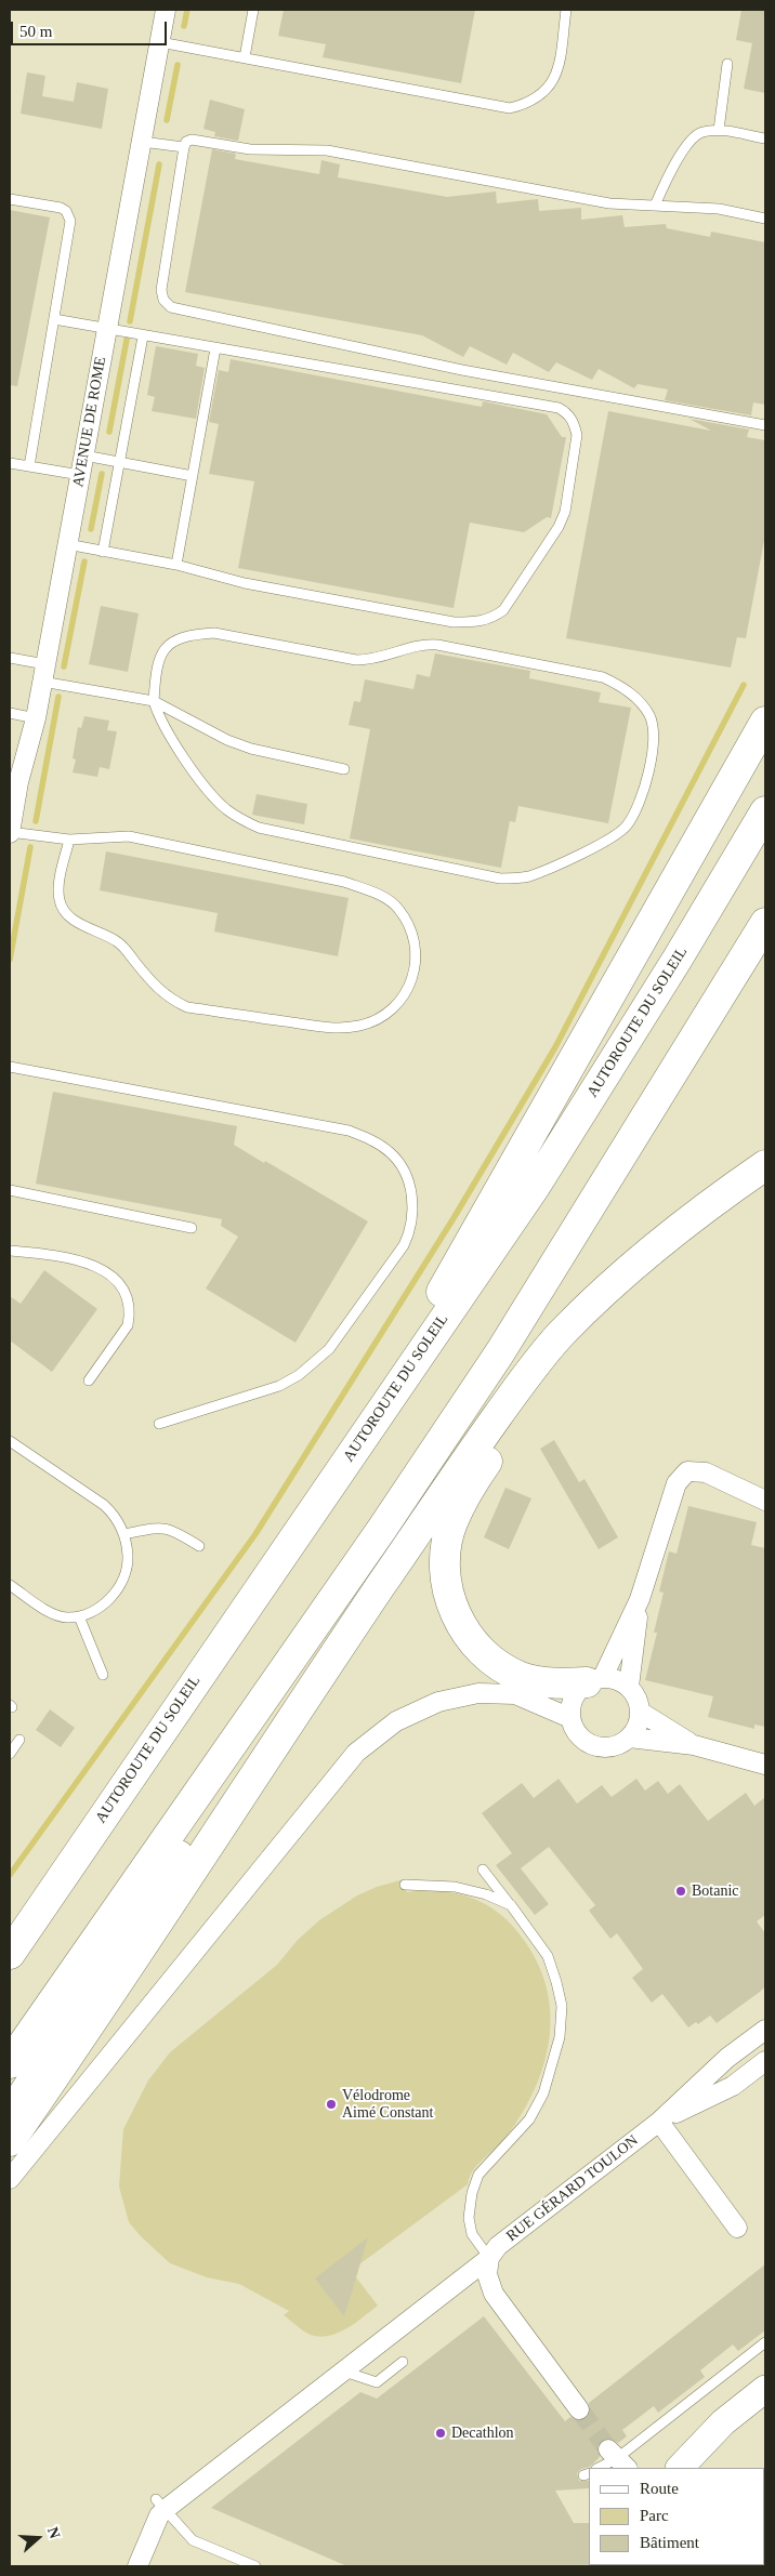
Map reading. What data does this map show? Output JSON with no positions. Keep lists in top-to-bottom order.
{
  "streets": {
    "main road": ["AUTOROUTE DU SOLEIL"],
    "street": ["AVENUE DE ROME", "RUE GÉRARD TOULON"]
  },
  "places": ["Botanic", "Vélodrome Aimé Constant", "Decathlon"],
  "legend": ["Route", "Parc", "Bâtiment"],
  "scale_bar": "50 m",
  "north": "right"
}
